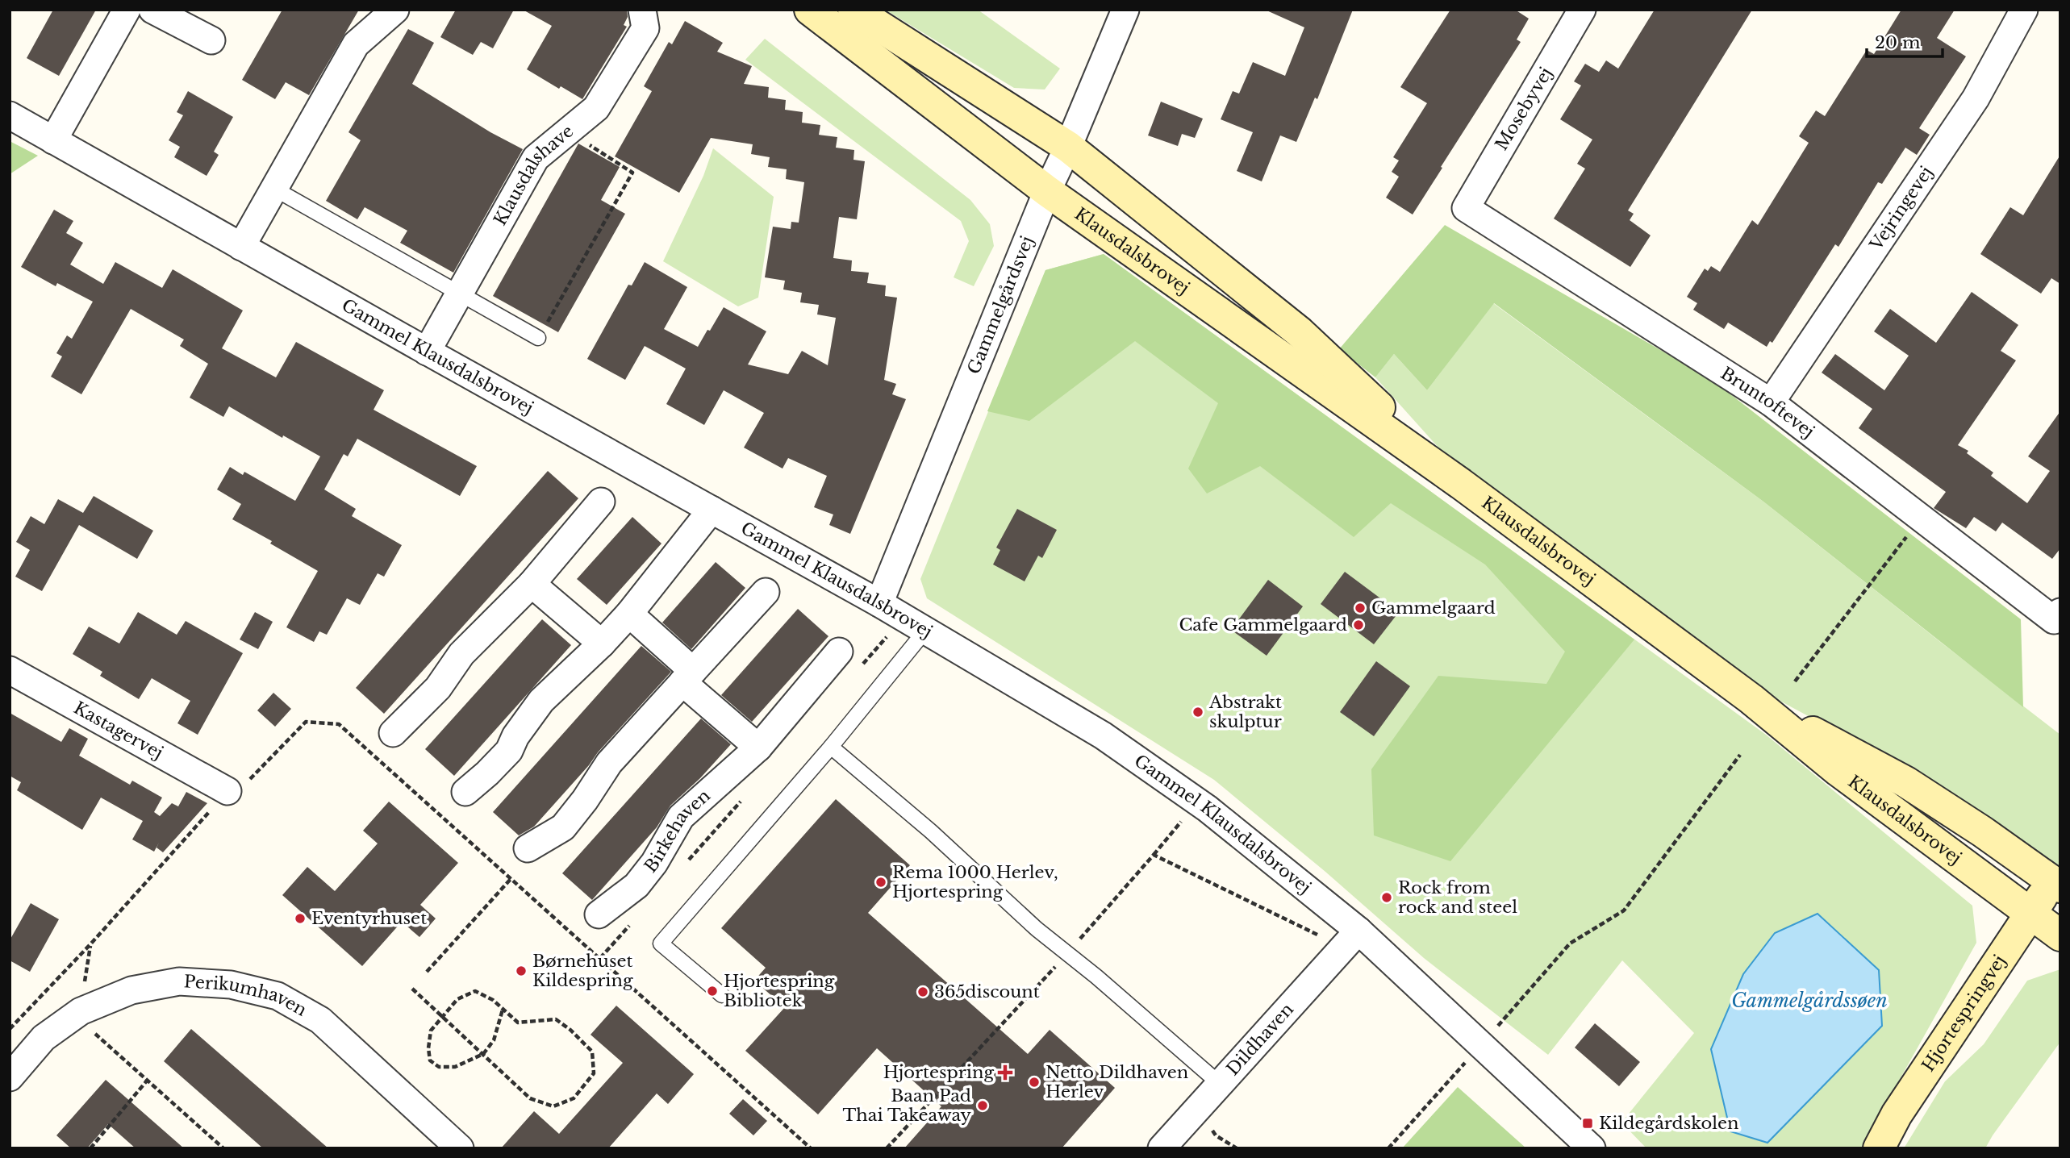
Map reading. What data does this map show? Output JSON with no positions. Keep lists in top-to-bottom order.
{
  "streets": {
    "street": [
      "Mosebyvej",
      "Klausdalshave",
      "Vejringevej",
      "Klausdalsbrovej",
      "Gammelgårdsvej",
      "Gammel Klausdalsbrovej",
      "Bruntoftevej",
      "Kastagervej",
      "Birkehaven",
      "Perikumhaven",
      "Hjortespringvej",
      "Dildhaven"
    ]
  },
  "crossings": [
    ["Mosebyvej", "Bruntoftevej"],
    ["Klausdalshave", "Gammel Klausdalsbrovej"],
    ["Vejringevej", "Bruntoftevej"],
    ["Klausdalsbrovej", "Gammelgårdsvej"],
    ["Klausdalsbrovej", "Hjortespringvej"],
    ["Gammelgårdsvej", "Gammel Klausdalsbrovej"],
    ["Gammel Klausdalsbrovej", "Dildhaven"]
  ],
  "water": ["Gammelgårdssøen"],
  "places": {
    "other": [
      "Gammelgaard",
      "Cafe Gammelgaard",
      "Abstrakt skulptur",
      "Rema 1000 Herlev, Hjortespring",
      "Rock from rock and steel",
      "Eventyrhuset",
      "Børnehuset Kildespring",
      "Hjortespring Bibliotek",
      "365discount",
      "Netto Dildhaven Herlev",
      "Baan Pad Thai Takeaway"
    ],
    "health": ["Hjortespring"],
    "transit": ["Kildegårdskolen"]
  },
  "scale_bar": "20 m"
}
